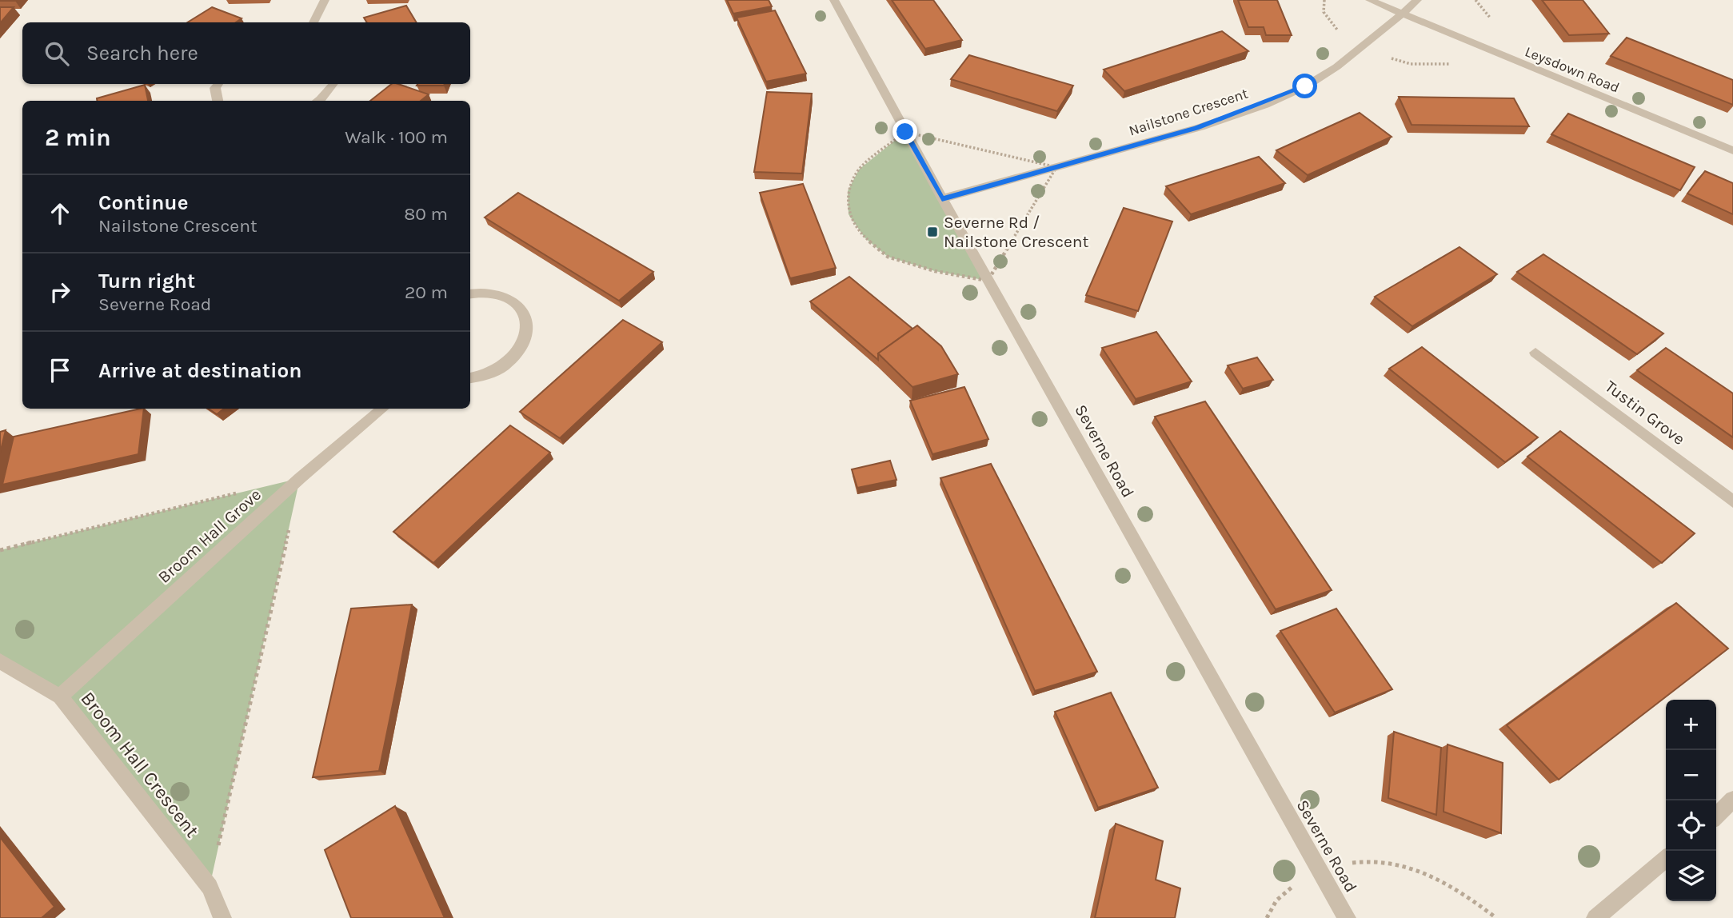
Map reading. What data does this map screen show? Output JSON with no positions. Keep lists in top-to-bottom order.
{
  "streets": {
    "street": [
      "Leysdown Road",
      "Nailstone Crescent",
      "Tustin Grove",
      "Severne Road",
      "Broom Hall Grove",
      "Broom Hall Crescent"
    ]
  },
  "crossings": [
    ["Leysdown Road", "Nailstone Crescent"],
    ["Nailstone Crescent", "Severne Road"],
    ["Broom Hall Grove", "Broom Hall Crescent"]
  ],
  "places": {
    "transit": ["Severne Rd / Nailstone Crescent"]
  },
  "page": {
    "search": "Search here",
    "heading": ["2 min", "Walk · 100 m"],
    "list": [
      ["Continue", "Nailstone Crescent", "80 m"],
      ["Turn right", "Severne Road", "20 m"],
      "Arrive at destination"
    ],
    "map_buttons": ["+", "−"]
  }
}
